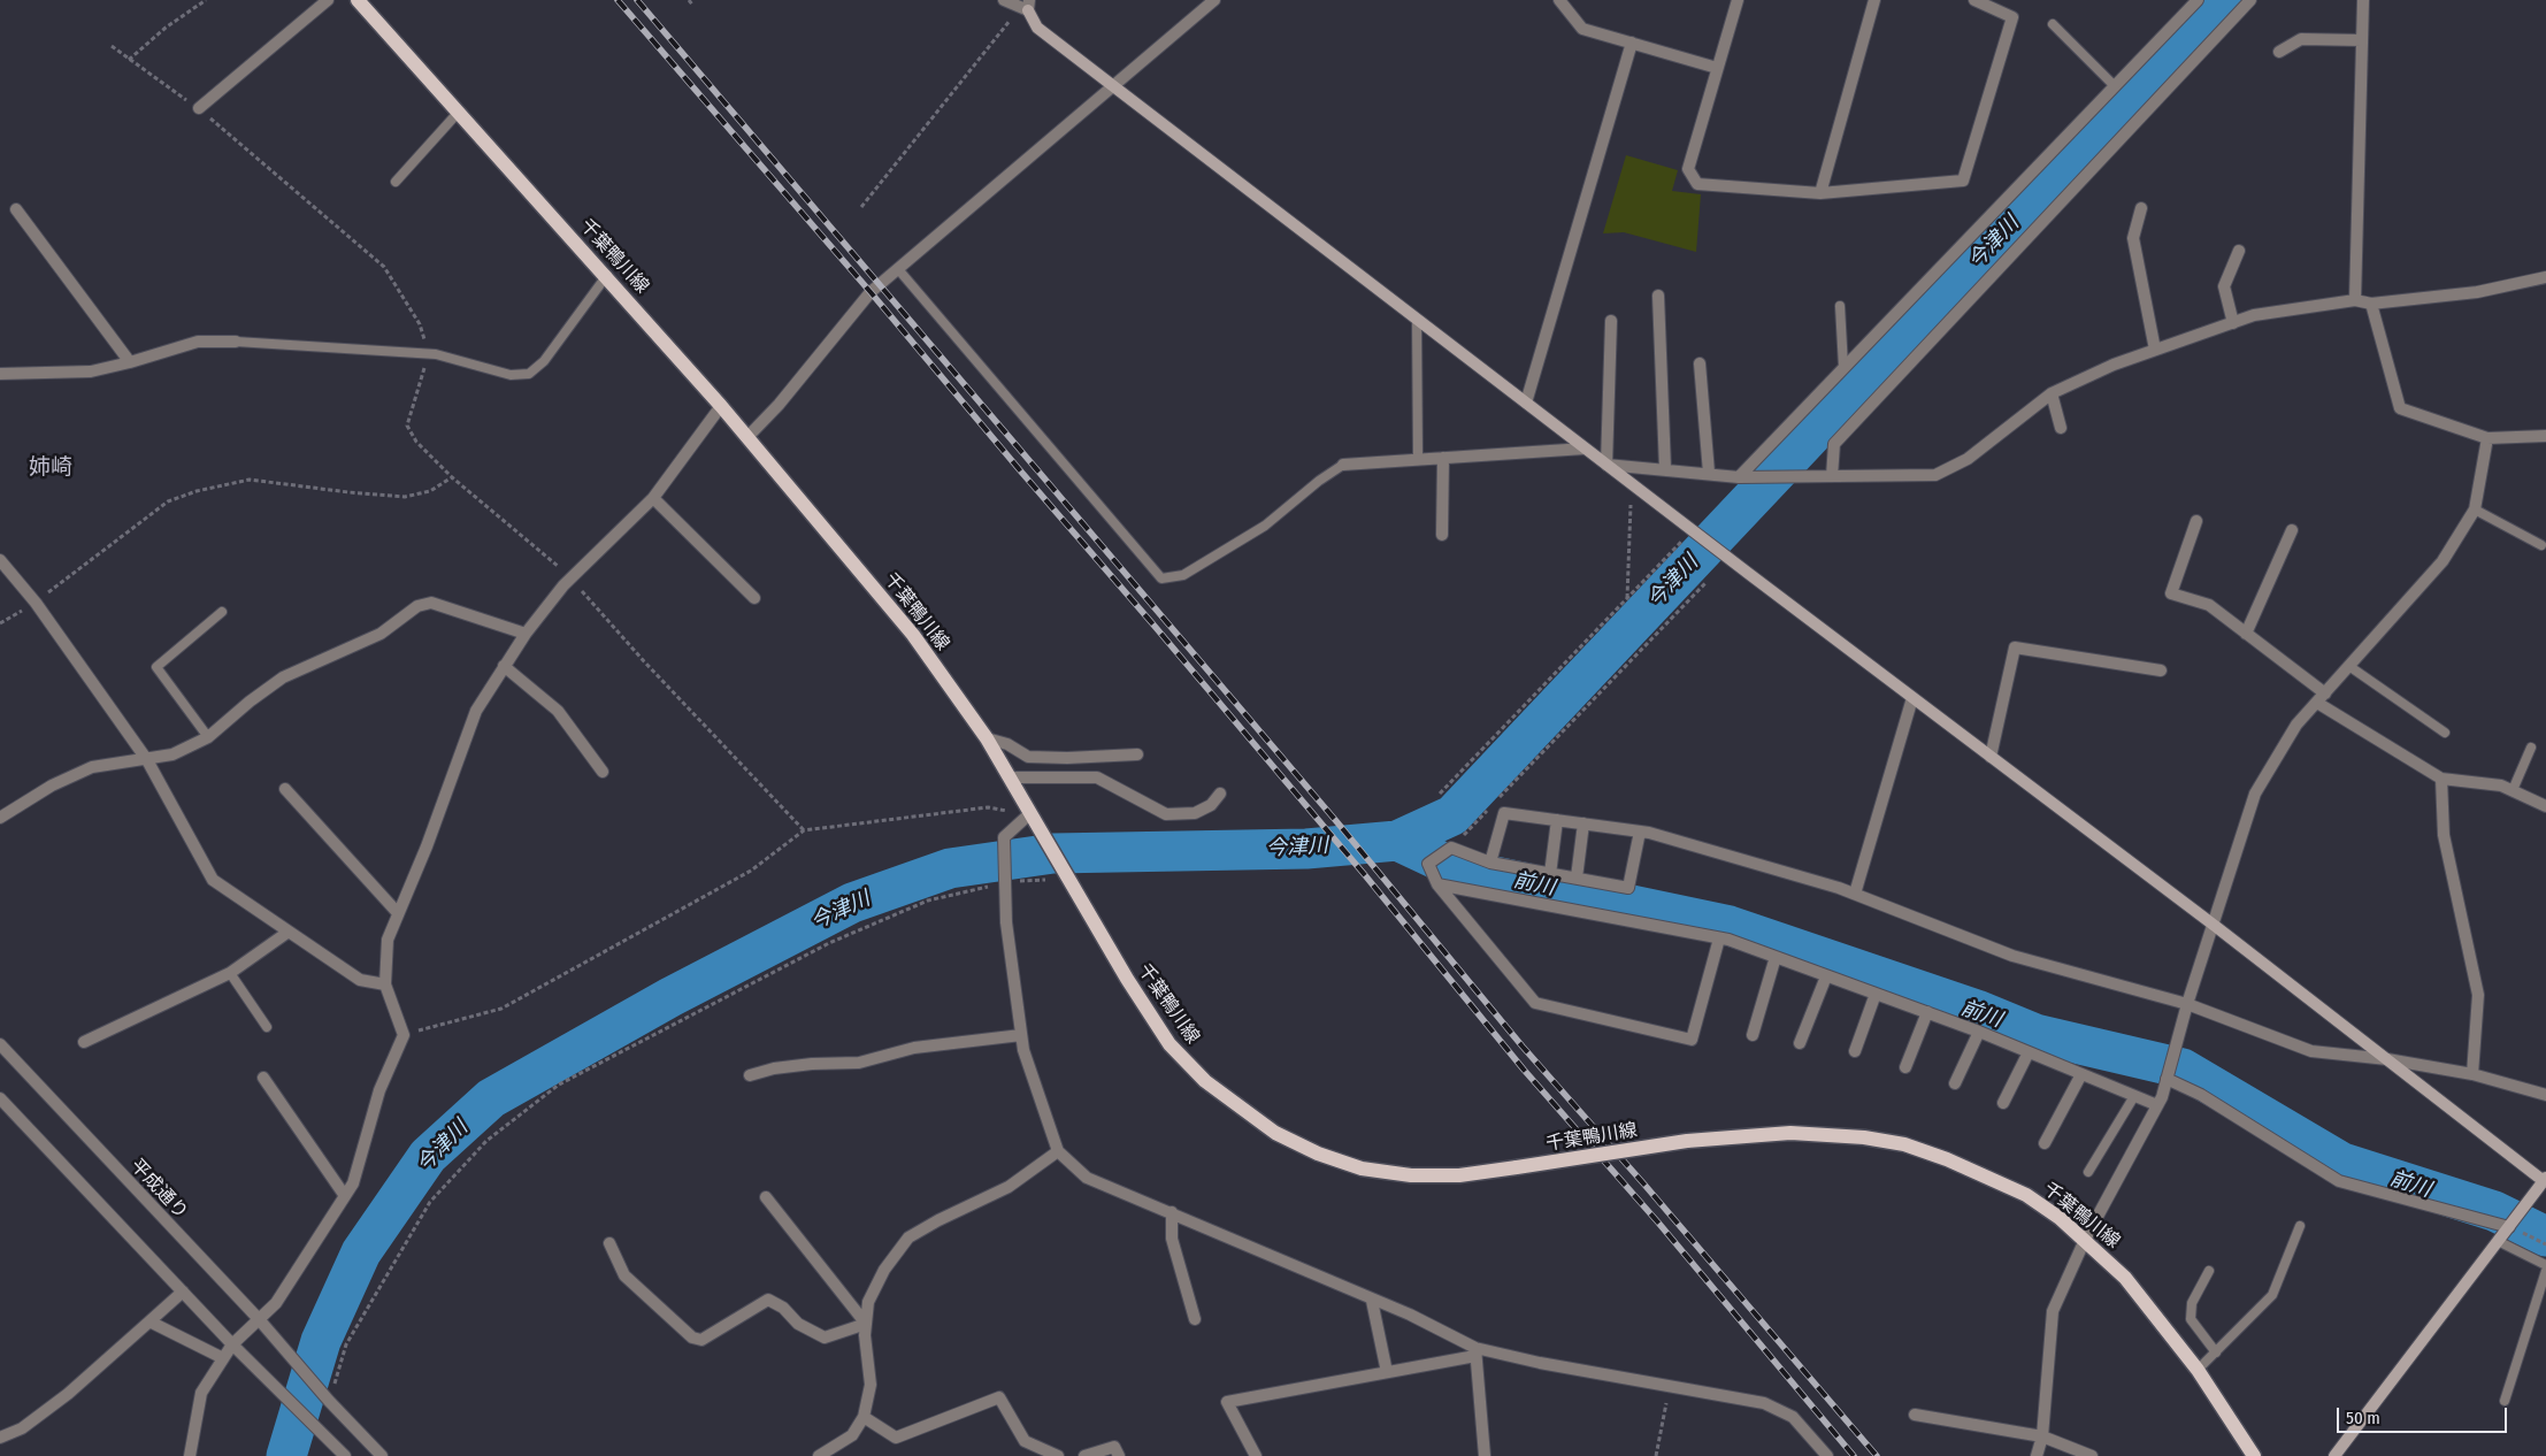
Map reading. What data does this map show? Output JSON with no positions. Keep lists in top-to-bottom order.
{
  "streets": {
    "main road": ["千葉鴨川線"],
    "street": ["平成通り"]
  },
  "districts": ["姉崎"],
  "water": ["今津川", "前川"],
  "scale_bar": "50 m"
}
